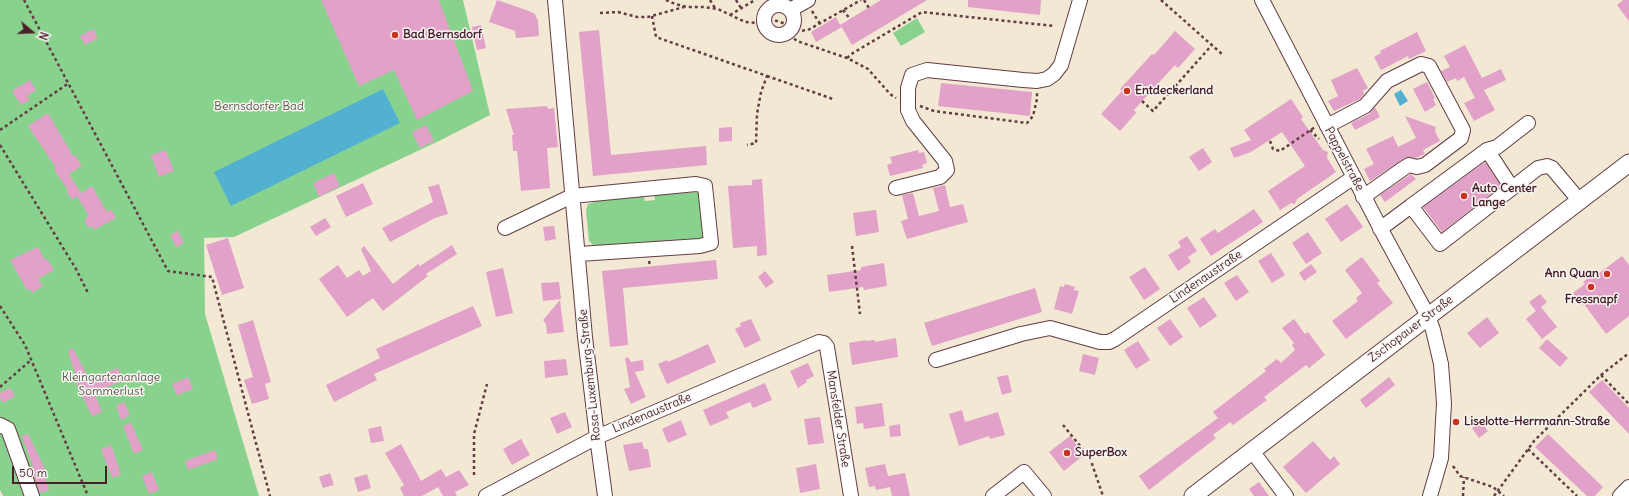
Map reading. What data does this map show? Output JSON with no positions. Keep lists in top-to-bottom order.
{
  "streets": {
    "main road": ["Zschopauer Straße"],
    "street": [
      "Pappelstraße",
      "Lindenaustraße",
      "Rosa-Luxemburg-Straße",
      "Mansfelder Straße"
    ]
  },
  "crossings": [
    ["Pappelstraße", "Lindenaustraße"],
    ["Pappelstraße", "Zschopauer Straße"],
    ["Lindenaustraße", "Rosa-Luxemburg-Straße"],
    ["Lindenaustraße", "Mansfelder Straße"]
  ],
  "parks": ["Bernsdorfer Bad", "Kleingartenanlage Sommerlust"],
  "places": [
    "Bad Bernsdorf",
    "Entdeckerland",
    "Auto Center Lange",
    "Ann Quan",
    "Fressnapf",
    "Liselotte-Herrmann-Straße",
    "SuperBox"
  ],
  "scale_bar": "50 m",
  "north": "right"
}
